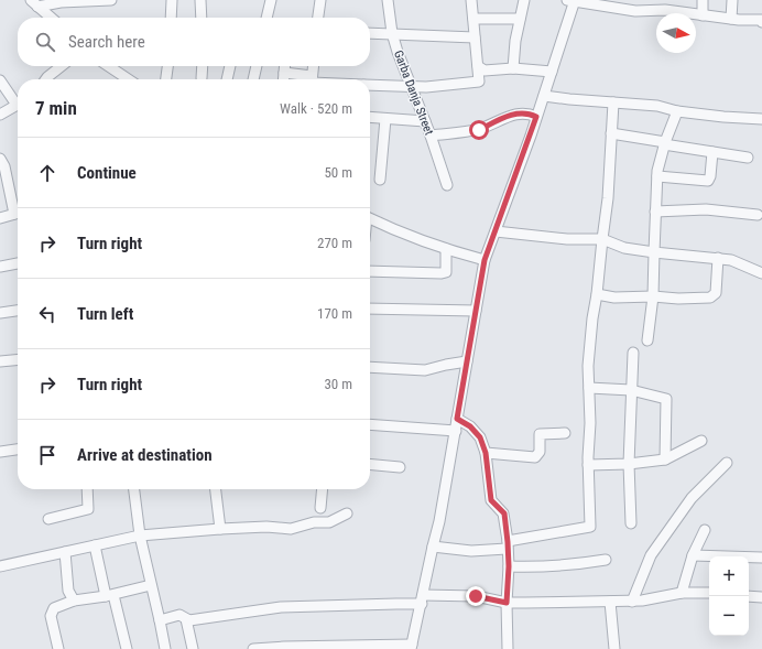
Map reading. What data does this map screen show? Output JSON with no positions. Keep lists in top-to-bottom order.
{
  "streets": {
    "street": ["Garba Danja Street"]
  },
  "north": "right",
  "page": {
    "search": "Search here",
    "heading": ["7 min", "Walk · 520 m"],
    "list": [
      ["Continue", "50 m"],
      ["Turn right", "270 m"],
      ["Turn left", "170 m"],
      ["Turn right", "30 m"],
      "Arrive at destination"
    ],
    "map_buttons": ["+", "−"]
  }
}
